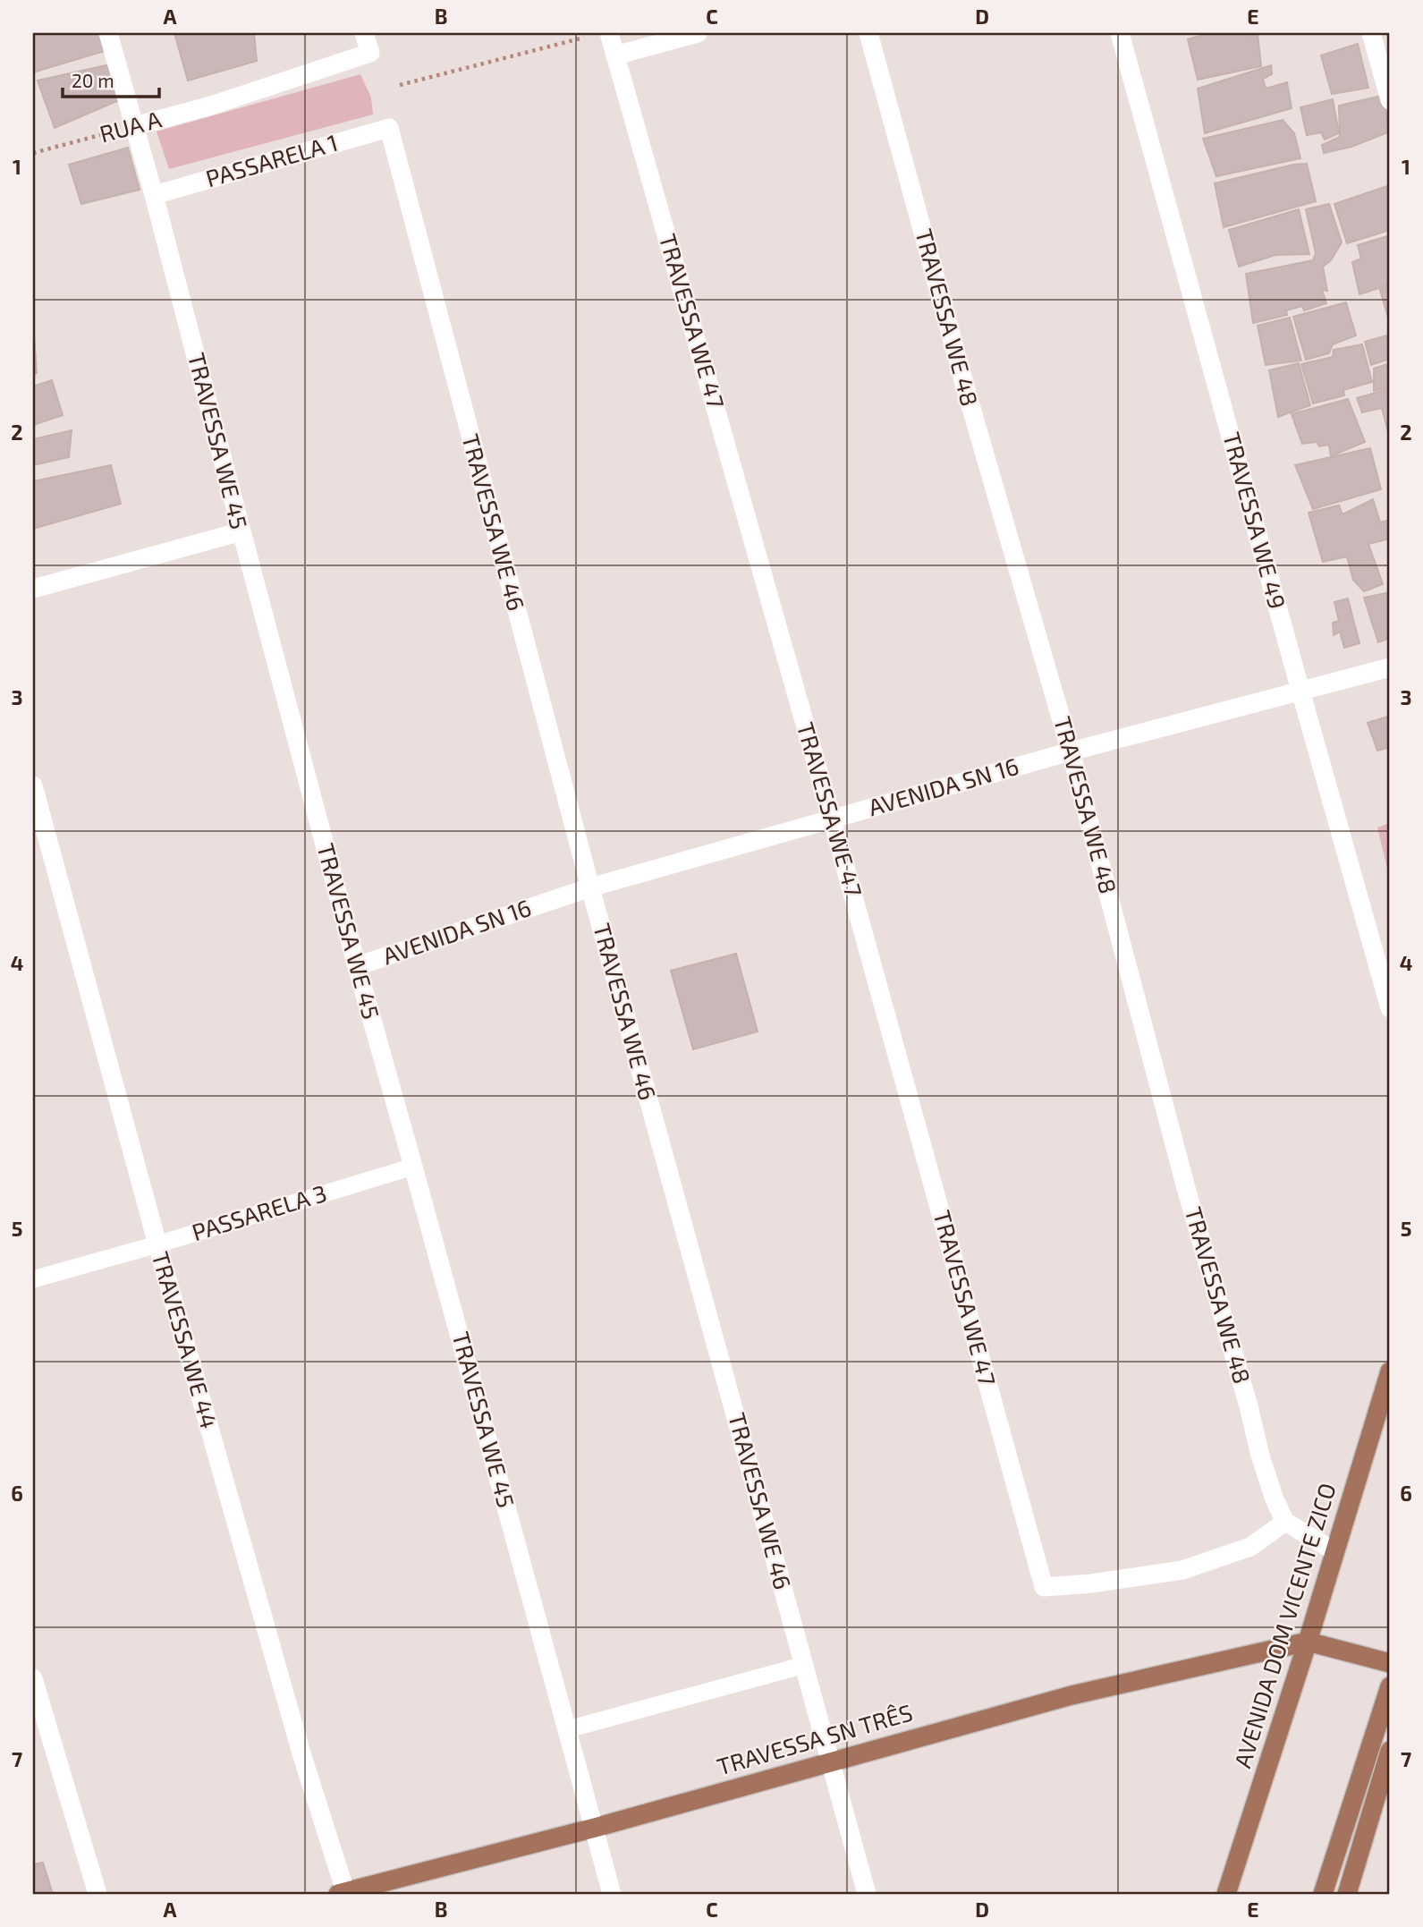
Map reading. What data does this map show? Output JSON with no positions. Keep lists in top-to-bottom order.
{
  "streets": {
    "main road": ["AVENIDA DOM VICENTE ZICO", "TRAVESSA SN TRÊS"],
    "street": [
      "RUA A",
      "PASSARELA 1",
      "TRAVESSA WE 48",
      "TRAVESSA WE 47",
      "TRAVESSA WE 45",
      "TRAVESSA WE 49",
      "TRAVESSA WE 46",
      "AVENIDA SN 16",
      "TRAVESSA WE 44"
    ],
    "lane": ["PASSARELA 3"]
  },
  "crossings": [
    ["RUA A", "TRAVESSA WE 45"],
    ["PASSARELA 1", "TRAVESSA WE 45"],
    ["PASSARELA 1", "TRAVESSA WE 46"],
    ["TRAVESSA WE 48", "TRAVESSA WE 47"],
    ["TRAVESSA WE 48", "AVENIDA SN 16"],
    ["TRAVESSA WE 47", "AVENIDA SN 16"],
    ["TRAVESSA WE 45", "AVENIDA SN 16"],
    ["TRAVESSA WE 45", "PASSARELA 3"],
    ["TRAVESSA WE 45", "TRAVESSA SN TRÊS"],
    ["TRAVESSA WE 49", "AVENIDA SN 16"],
    ["TRAVESSA WE 46", "AVENIDA SN 16"],
    ["TRAVESSA WE 46", "TRAVESSA SN TRÊS"],
    ["PASSARELA 3", "TRAVESSA WE 44"],
    ["TRAVESSA WE 44", "TRAVESSA SN TRÊS"],
    ["AVENIDA DOM VICENTE ZICO", "TRAVESSA SN TRÊS"]
  ],
  "scale_bar": "20 m",
  "grid": {
    "columns": [
      "A",
      "B",
      "C",
      "D",
      "E"
    ],
    "rows": [
      "1",
      "2",
      "3",
      "4",
      "5",
      "6",
      "7"
    ]
  }
}
